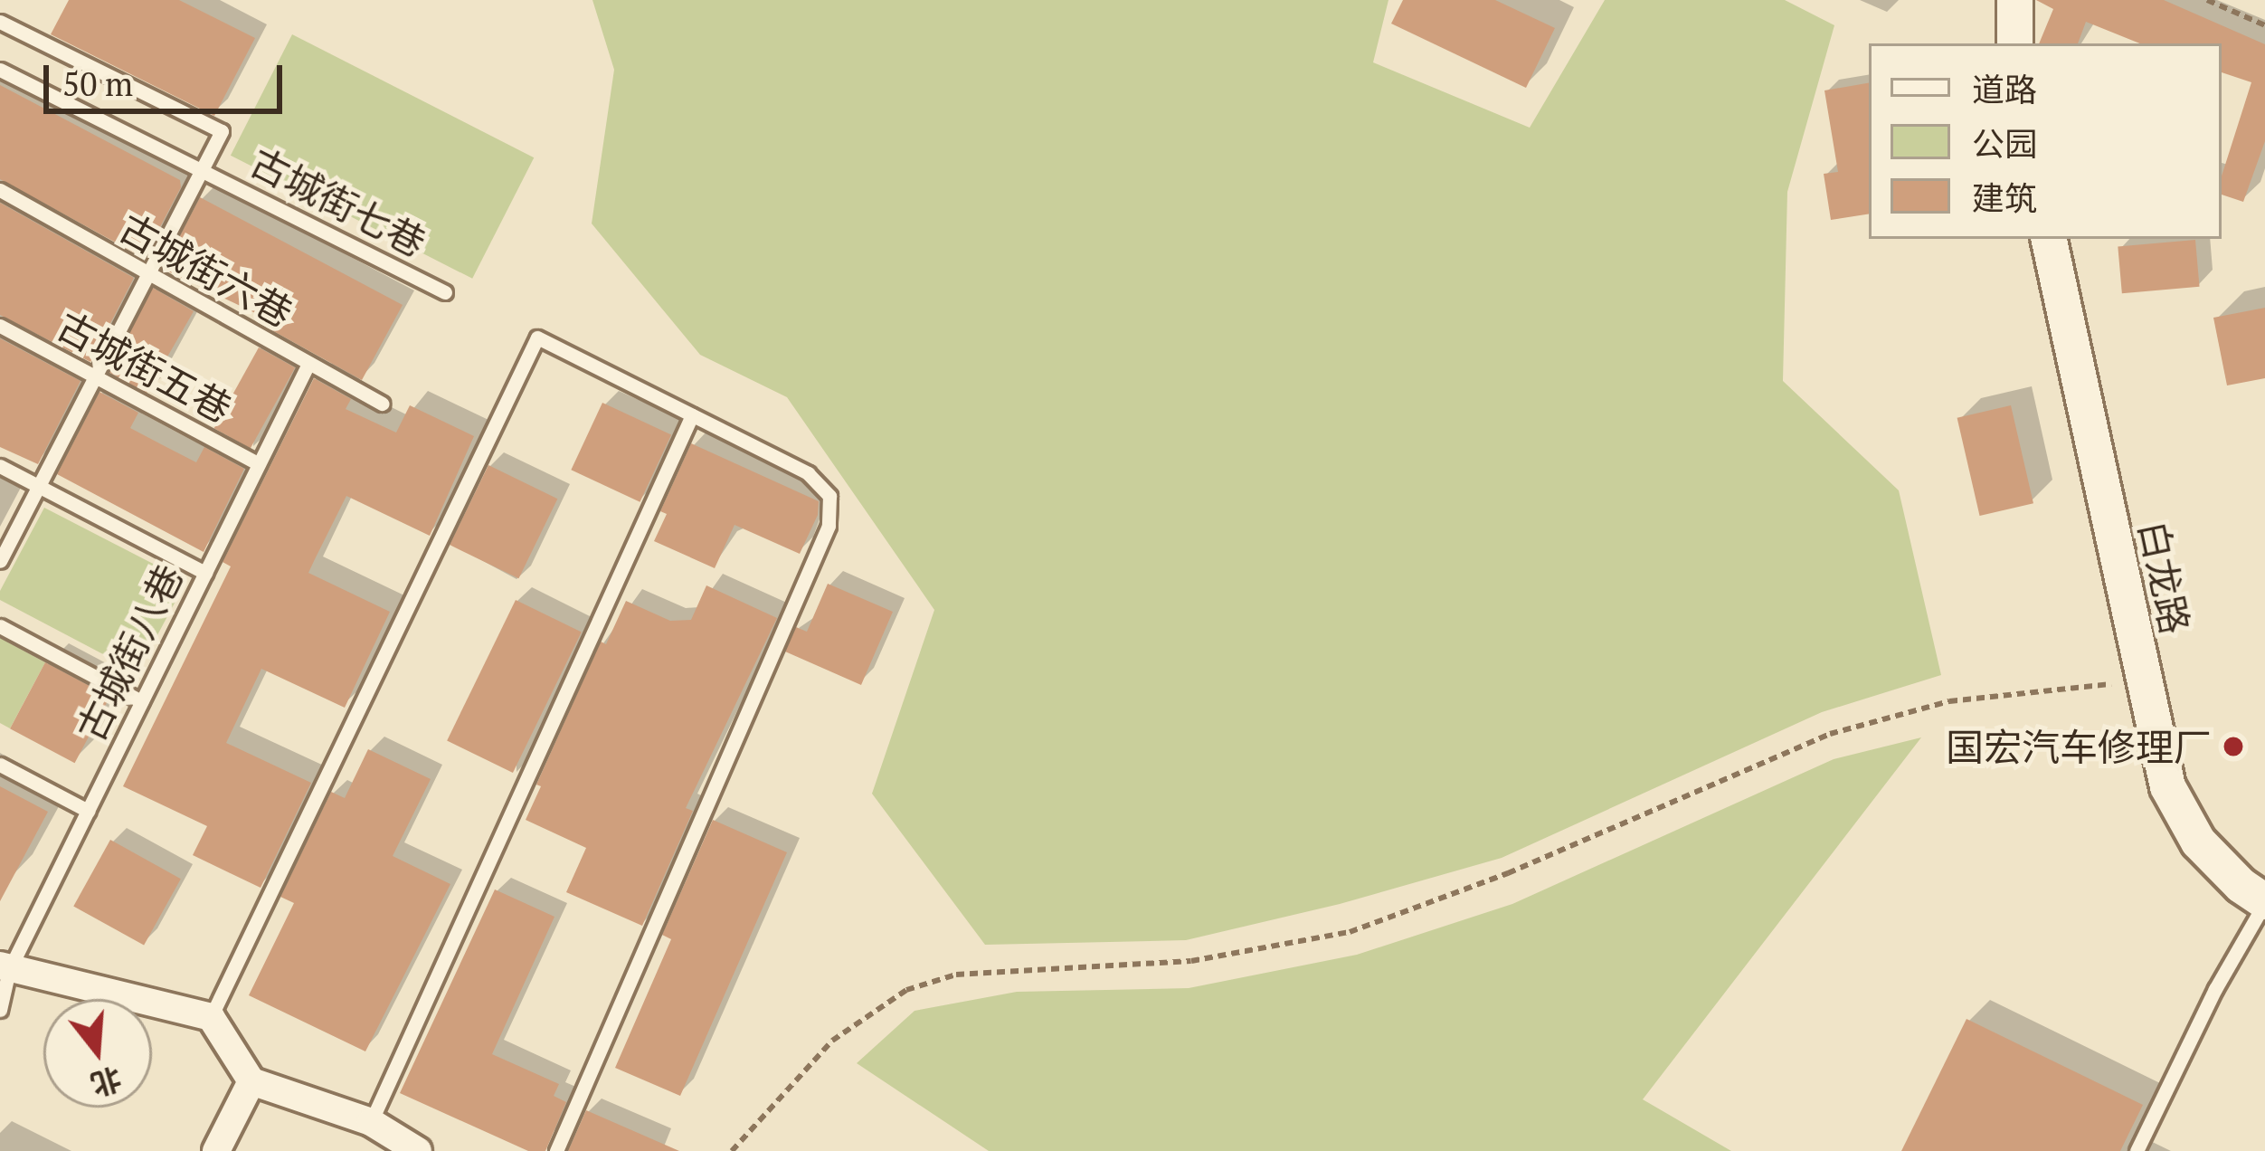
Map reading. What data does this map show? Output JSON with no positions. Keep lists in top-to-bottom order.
{
  "streets": {
    "street": ["白龙路"],
    "lane": [
      "古城街七巷",
      "古城街六巷",
      "古城街五巷",
      "古城街八巷"
    ]
  },
  "crossings": [
    ["古城街六巷", "古城街八巷"],
    ["古城街五巷", "古城街八巷"]
  ],
  "places": ["国宏汽车修理厂"],
  "legend": ["道路", "公园", "建筑"],
  "scale_bar": "50 m",
  "north": "bottom"
}
